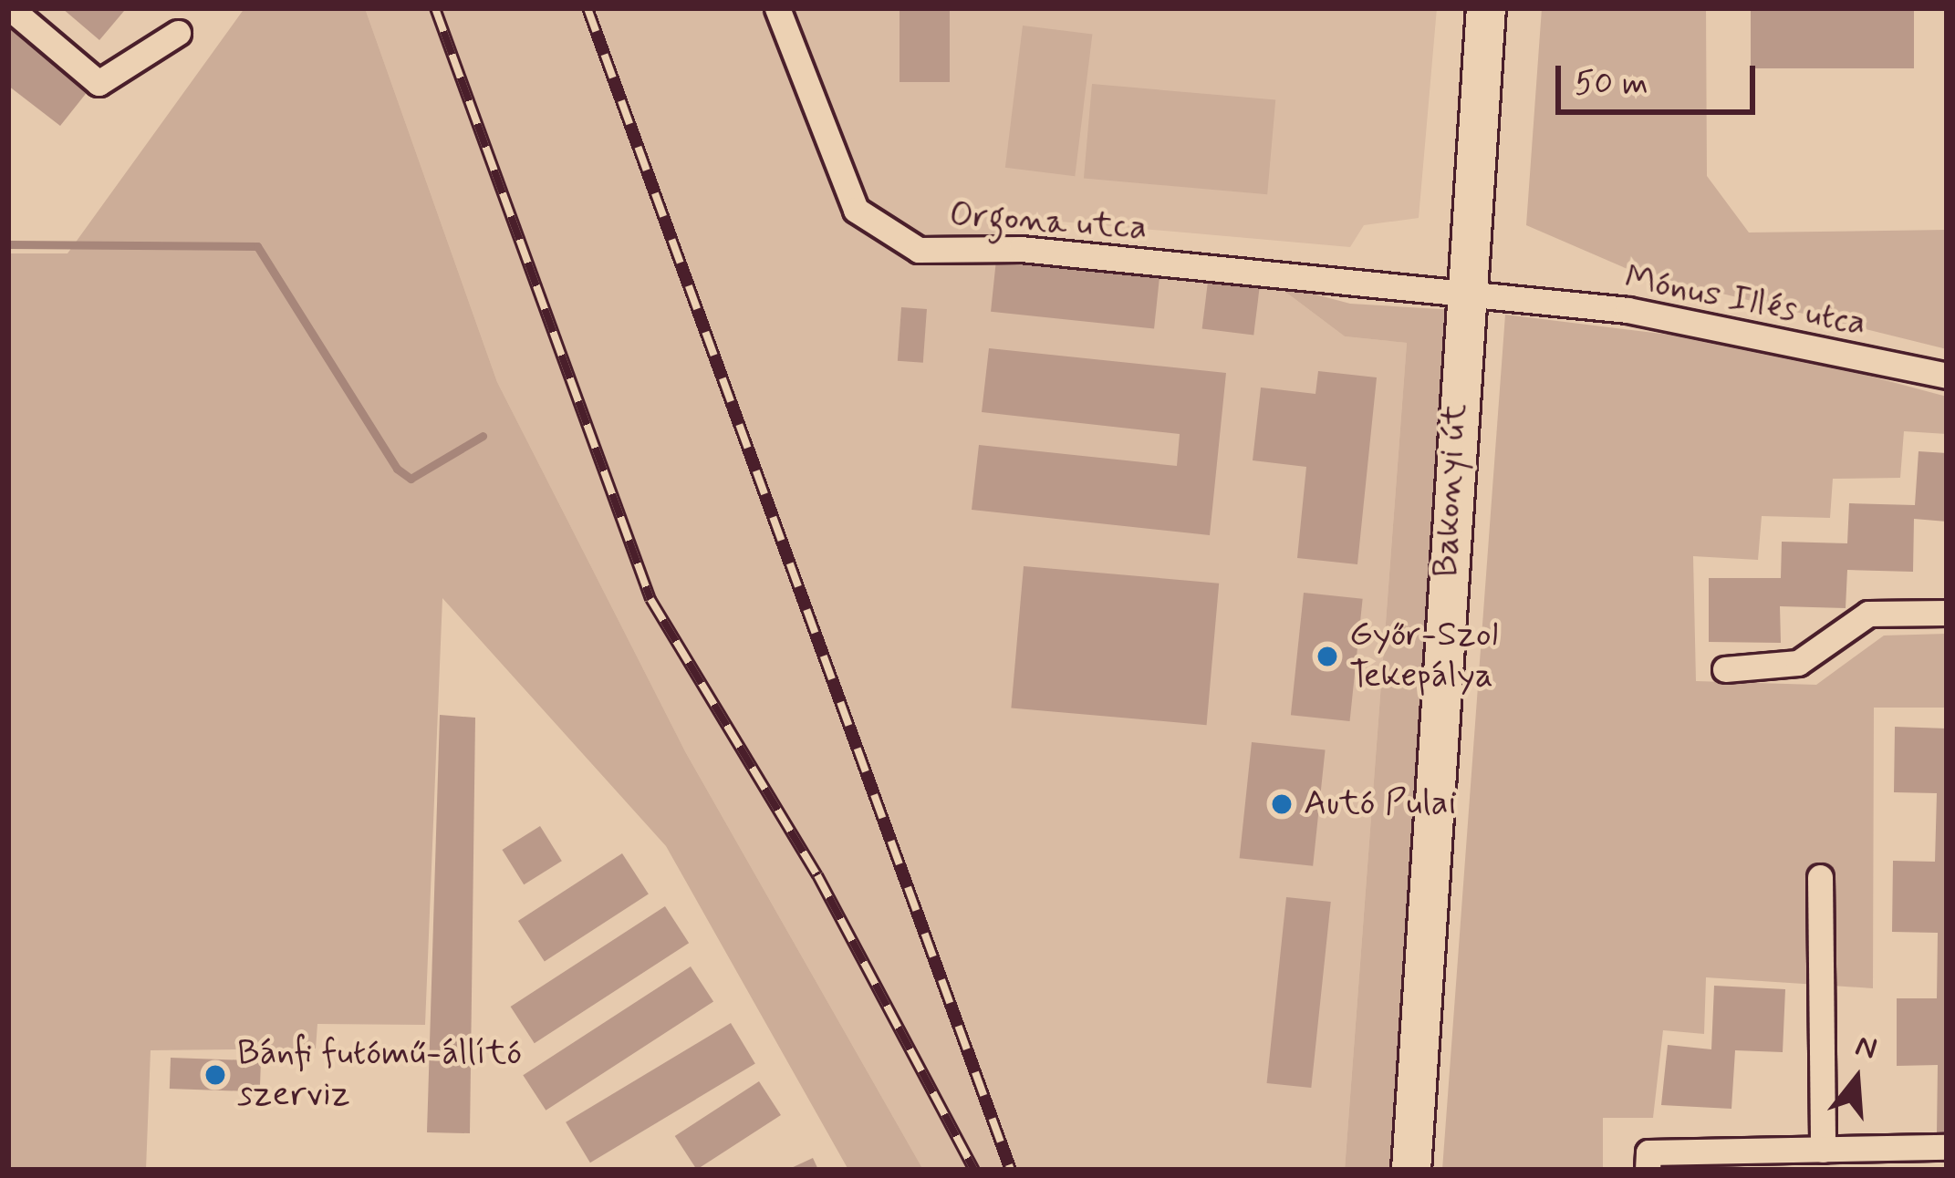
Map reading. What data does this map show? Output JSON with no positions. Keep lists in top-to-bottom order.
{
  "streets": {
    "main road": ["Bakonyi út"],
    "street": ["Orgona utca", "Mónus Illés utca"]
  },
  "crossings": [
    ["Orgona utca", "Mónus Illés utca"],
    ["Orgona utca", "Bakonyi út"],
    ["Mónus Illés utca", "Bakonyi út"]
  ],
  "places": ["Győr-Szol Tekepálya", "Autó Pulai", "Bánfi futómű-állító szerviz"],
  "scale_bar": "50 m",
  "north": "top"
}
